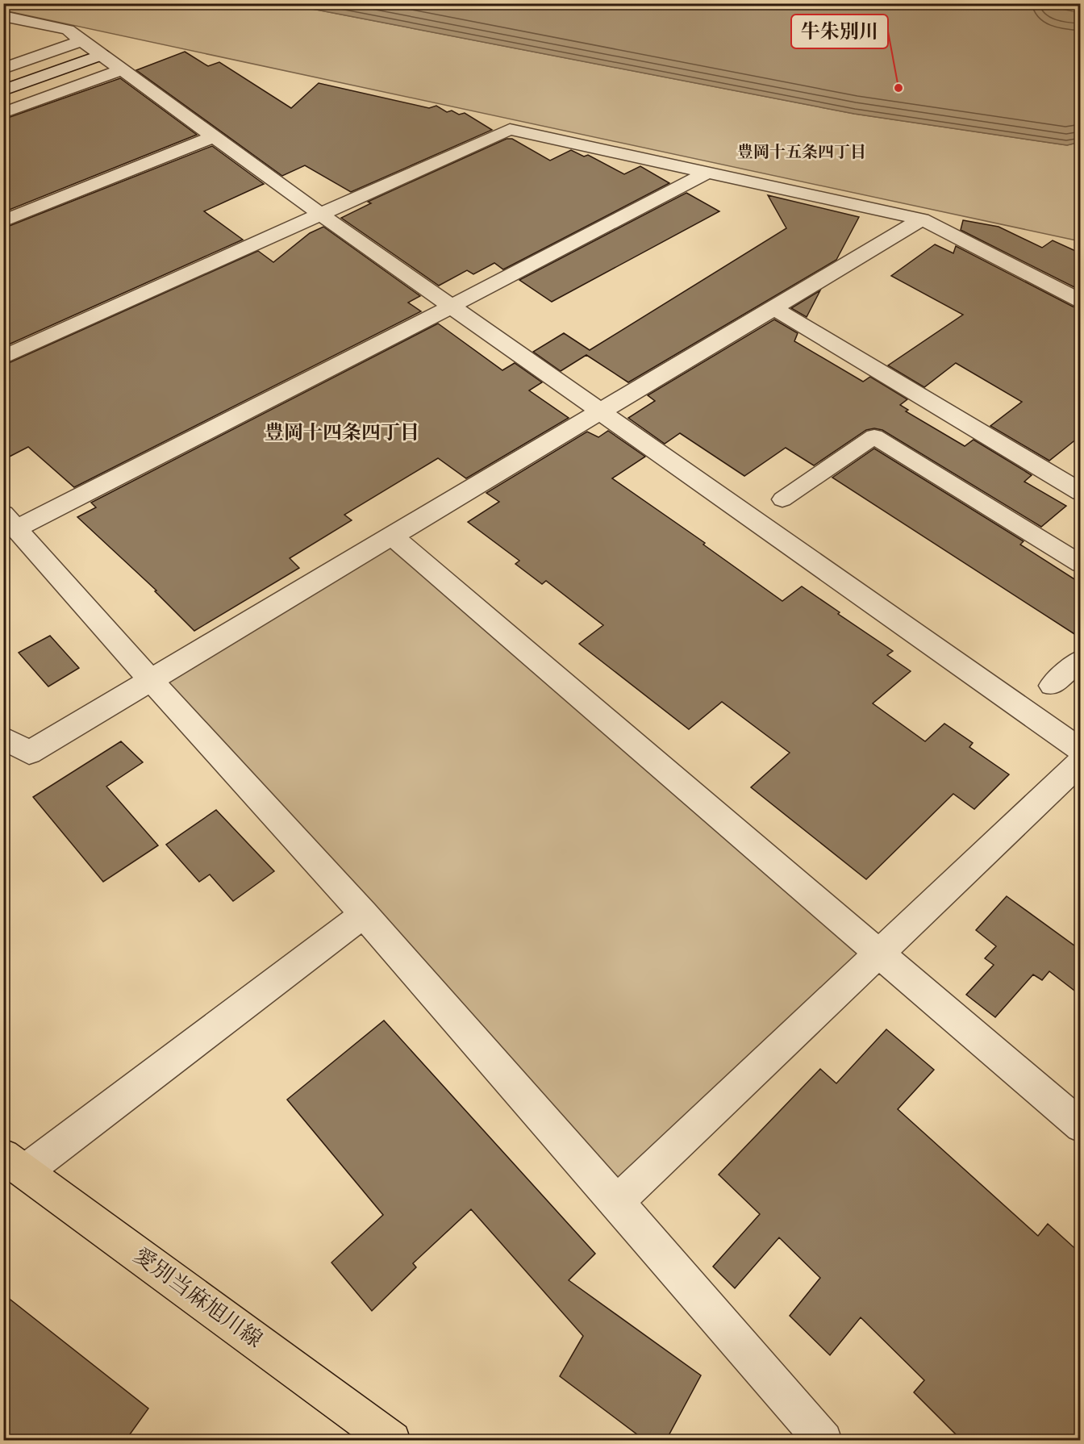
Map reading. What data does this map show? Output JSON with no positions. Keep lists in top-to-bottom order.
{
  "streets": {
    "main road": ["愛別当麻旭川線"]
  },
  "districts": ["豊岡十五条四丁目", "豊岡十四条四丁目"],
  "places": ["牛朱別川"]
}
